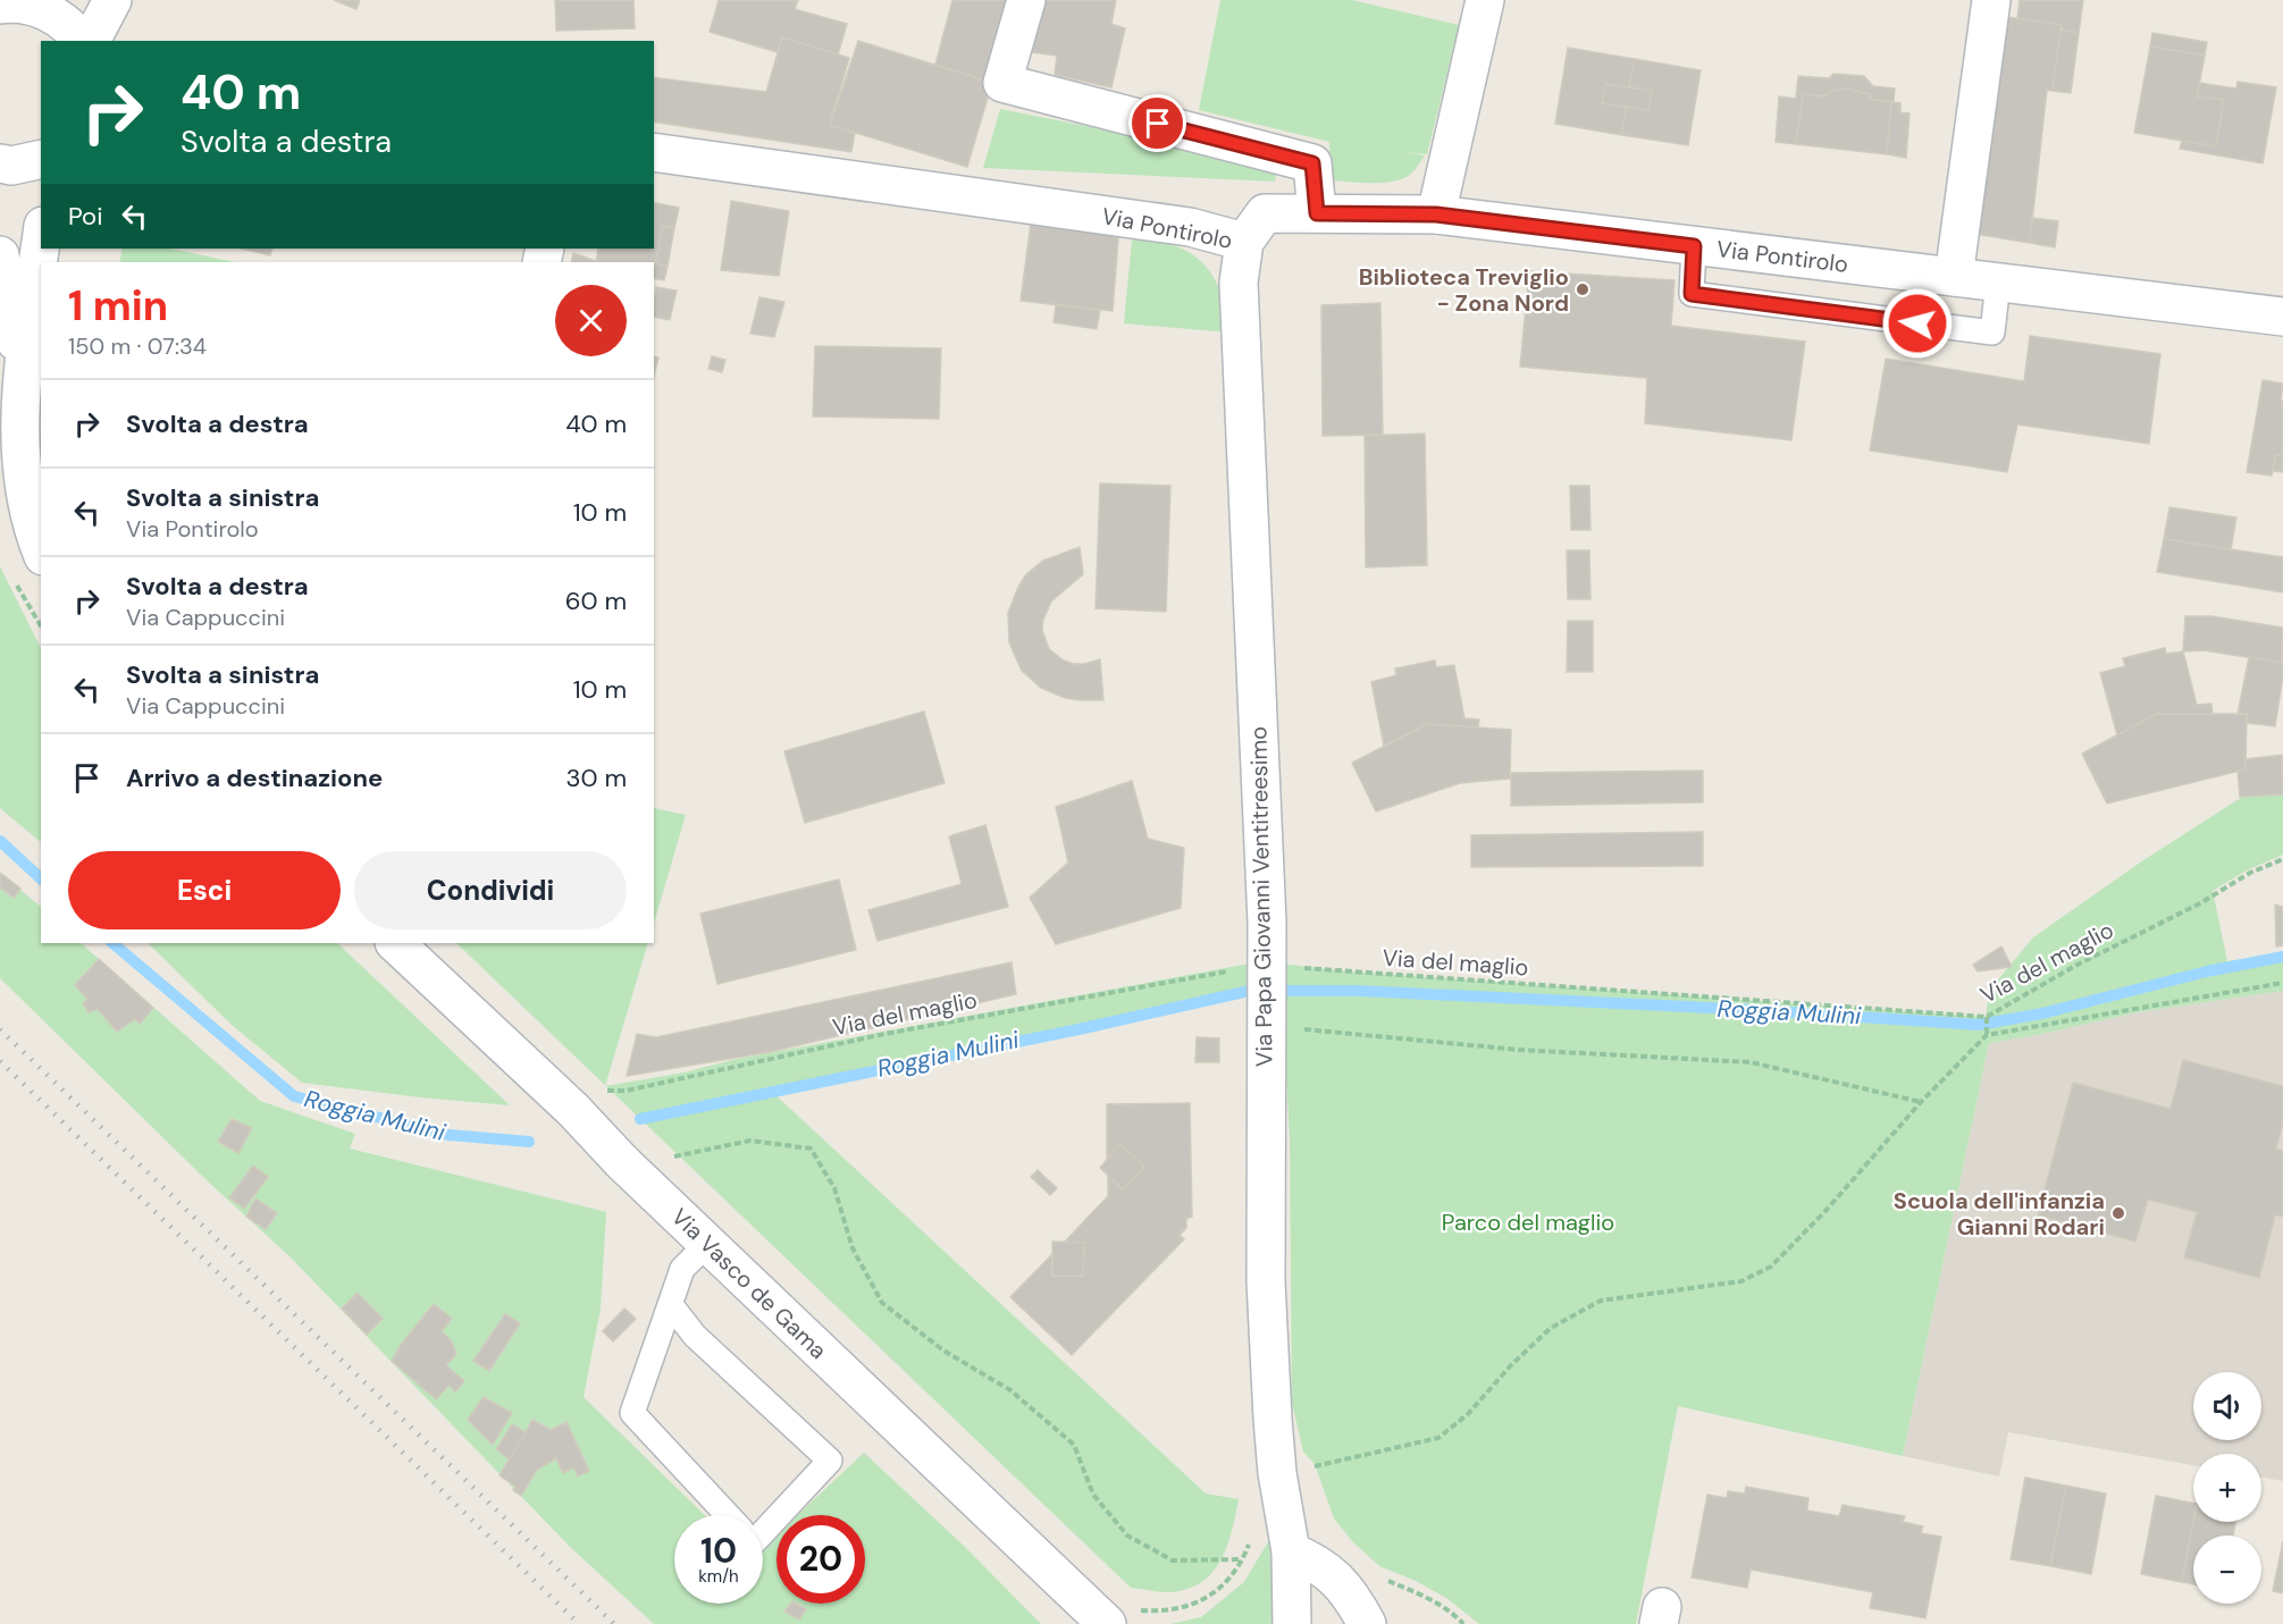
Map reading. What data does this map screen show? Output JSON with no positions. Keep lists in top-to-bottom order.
{
  "streets": {
    "street": ["Via Pontirolo", "Via Papa Giovanni Ventitreesimo", "Via Vasco de Gama"],
    "path": ["Via del maglio"]
  },
  "crossings": [
    ["Via Pontirolo", "Via Papa Giovanni Ventitreesimo"],
    ["Via Papa Giovanni Ventitreesimo", "Via del maglio"]
  ],
  "water": ["Roggia Mulini"],
  "parks": ["Parco del maglio"],
  "places": ["Biblioteca Treviglio - Zona Nord", "Scuola dell'infanzia Gianni Rodari"],
  "page": {
    "turn": ["40 m", "Svolta a destra"],
    "then": "Poi",
    "heading": ["1 min", "150 m · 07:34"],
    "list": [
      {
        "name": "Svolta a destra",
        "value": "40 m"
      },
      {
        "name": "Svolta a sinistra",
        "note": "Via Pontirolo",
        "value": "10 m"
      },
      {
        "name": "Svolta a destra",
        "note": "Via Cappuccini",
        "value": "60 m"
      },
      {
        "name": "Svolta a sinistra",
        "note": "Via Cappuccini",
        "value": "10 m"
      },
      {
        "name": "Arrivo a destinazione",
        "value": "30 m"
      }
    ],
    "buttons": ["Esci", "Condividi"],
    "map_buttons": ["+", "−"],
    "speed": "10 km/h",
    "limit": "20"
  }
}
